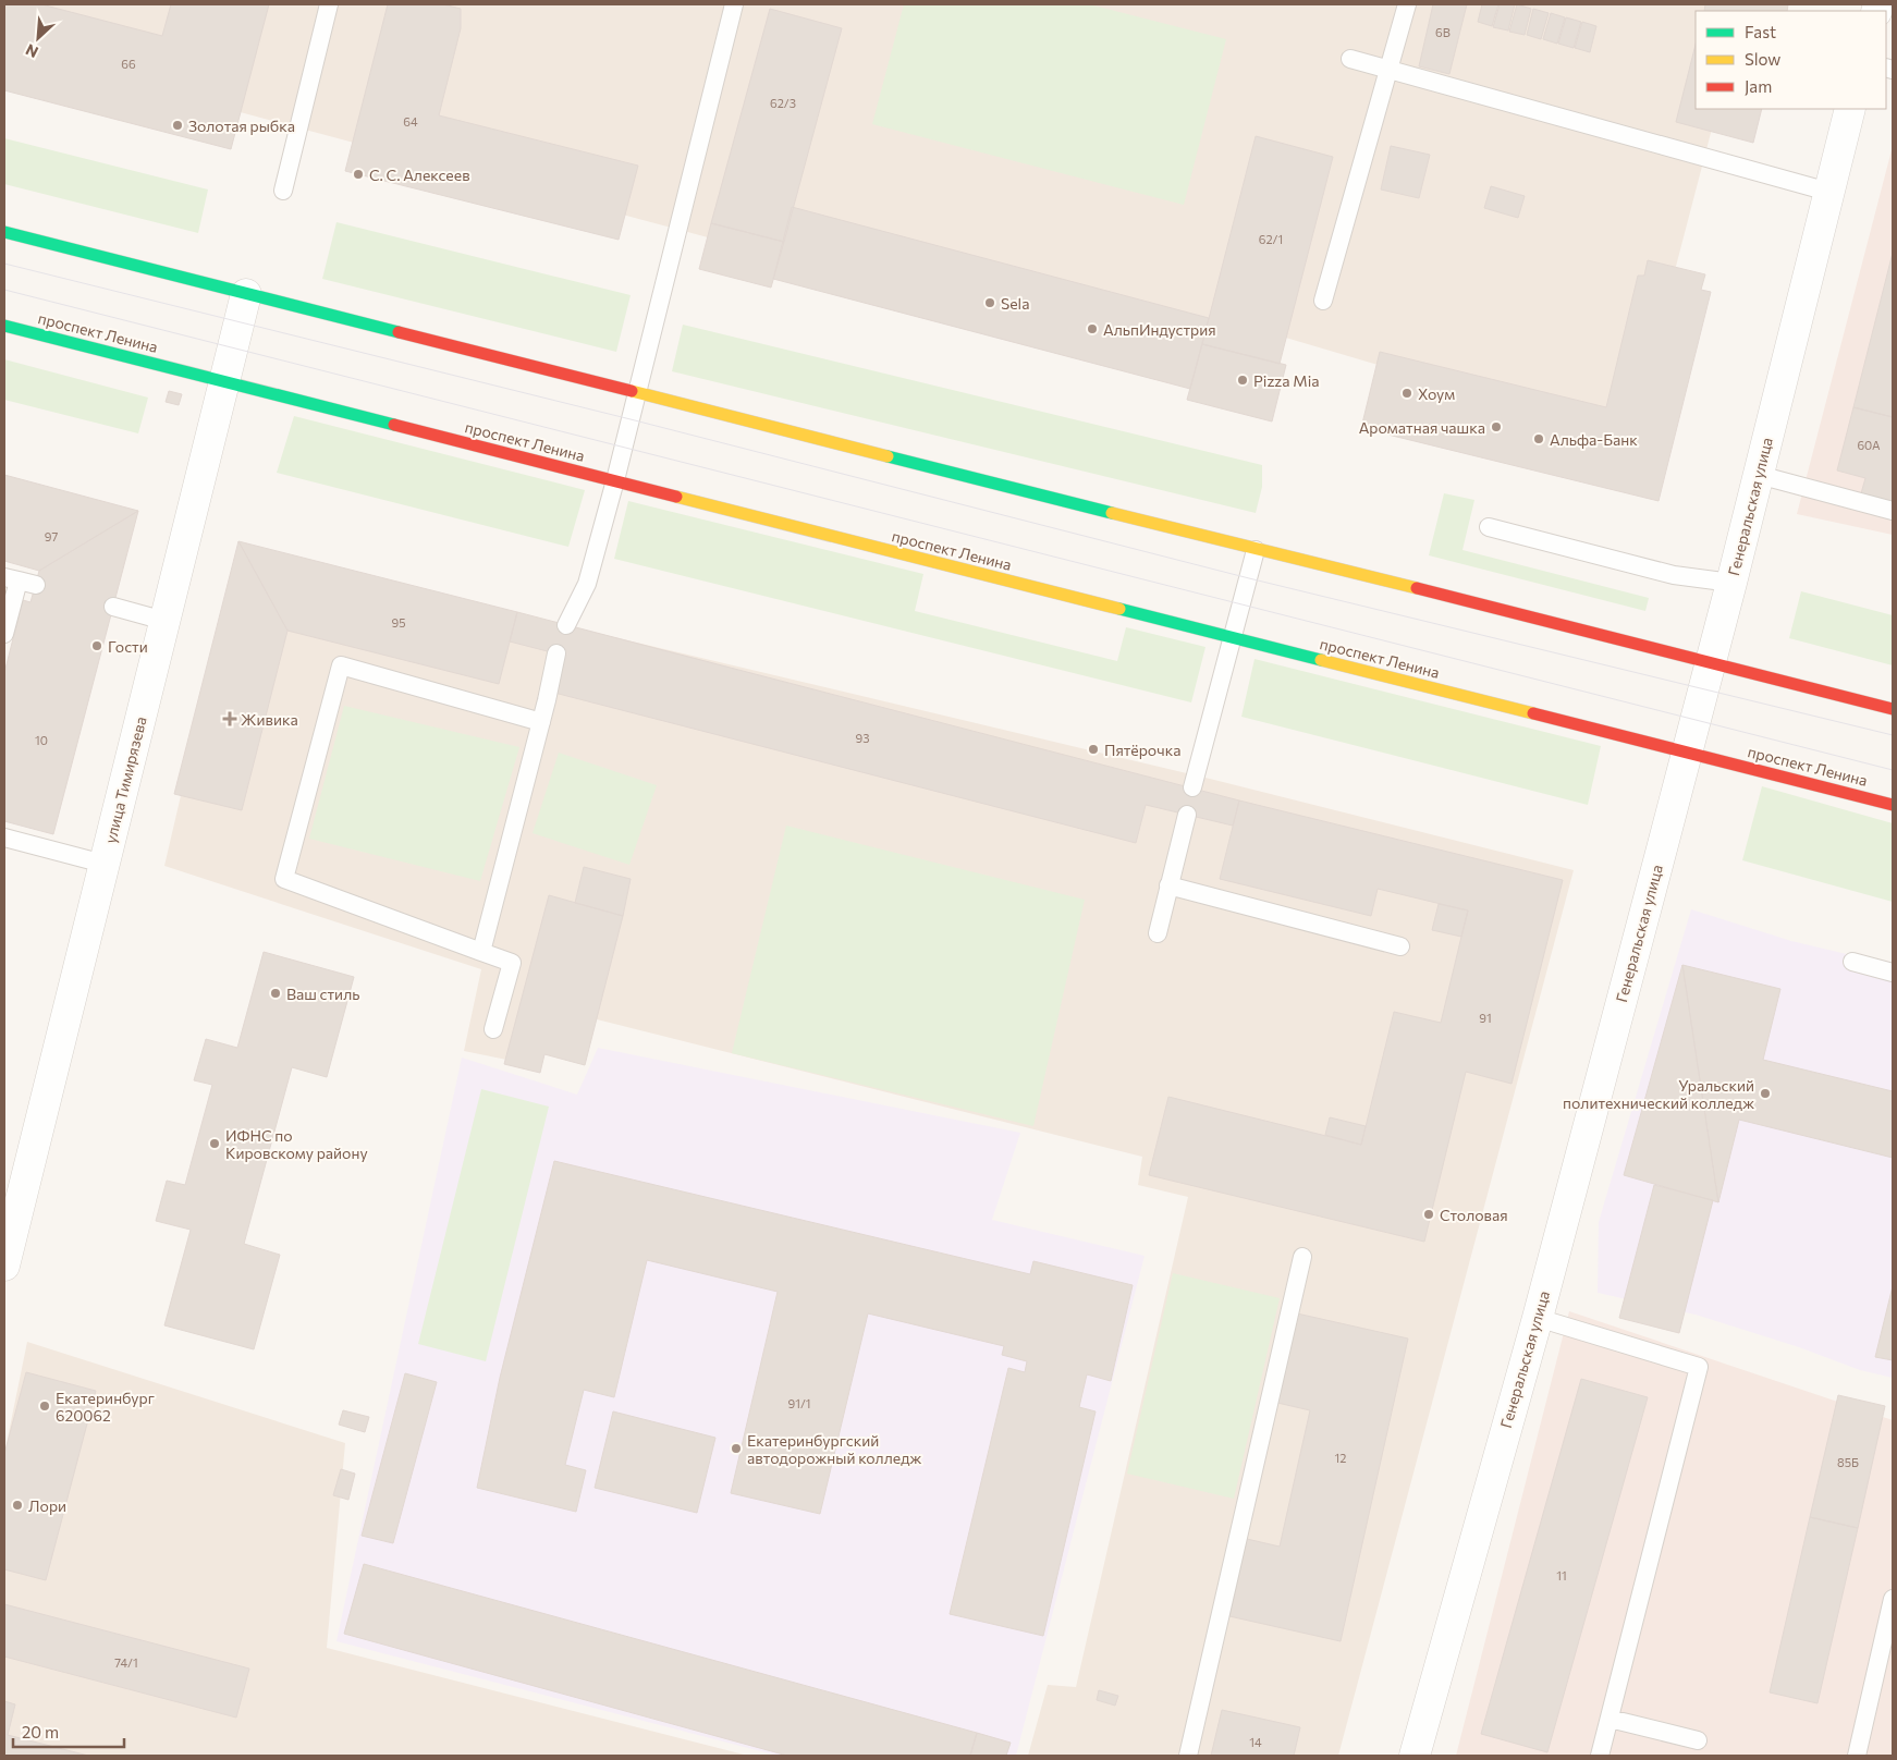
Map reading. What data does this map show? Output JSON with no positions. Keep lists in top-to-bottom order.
{
  "streets": {
    "main road": ["проспект Ленина"],
    "street": ["Генеральская улица", "улица Тимирязева"]
  },
  "crossings": [
    ["проспект Ленина", "Генеральская улица"],
    ["проспект Ленина", "улица Тимирязева"]
  ],
  "places": {
    "other": [
      "Золотая рыбка",
      "С. С. Алексеев",
      "Sela",
      "АльпИндустрия",
      "Pizza Mia",
      "Хоум",
      "Ароматная чашка",
      "Альфа-Банк",
      "Гости",
      "Пятёрочка",
      "Ваш стиль",
      "Уральский политехнический колледж",
      "ИФНС по Кировскому району",
      "Столовая",
      "Екатеринбург 620062",
      "Екатеринбургский автодорожный колледж",
      "Лори"
    ],
    "health": ["Живика"]
  },
  "house_numbers": [
    "6В",
    "66",
    "62/3",
    "64",
    "62/1",
    "60А",
    "97",
    "95",
    "93",
    "10",
    "91",
    "91/1",
    "12",
    "85Б",
    "11",
    "74/1",
    "14"
  ],
  "legend": ["Fast", "Slow", "Jam"],
  "scale_bar": "20 m",
  "north": "bottom left"
}
